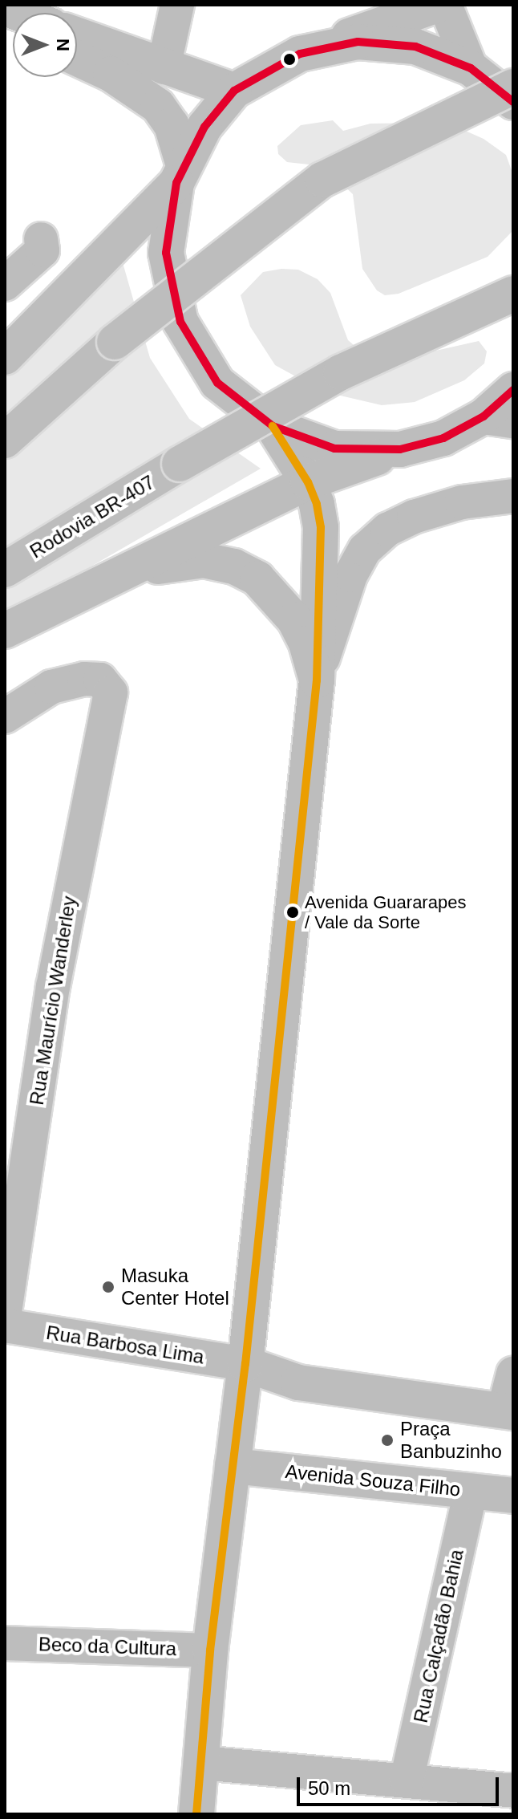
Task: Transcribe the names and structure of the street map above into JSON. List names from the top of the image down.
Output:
{
  "streets": {
    "main road": ["Rodovia BR-407", "Avenida Souza Filho"],
    "street": [
      "Rua Maurício Wanderley",
      "Rua Barbosa Lima",
      "Rua Calçadão Bahia",
      "Beco da Cultura"
    ]
  },
  "crossings": [
    ["Avenida Souza Filho", "Rua Calçadão Bahia"]
  ],
  "places": ["Avenida Guararapes / Vale da Sorte", "Masuka Center Hotel", "Praça Banbuzinho"],
  "scale_bar": "50 m",
  "north": "right"
}
